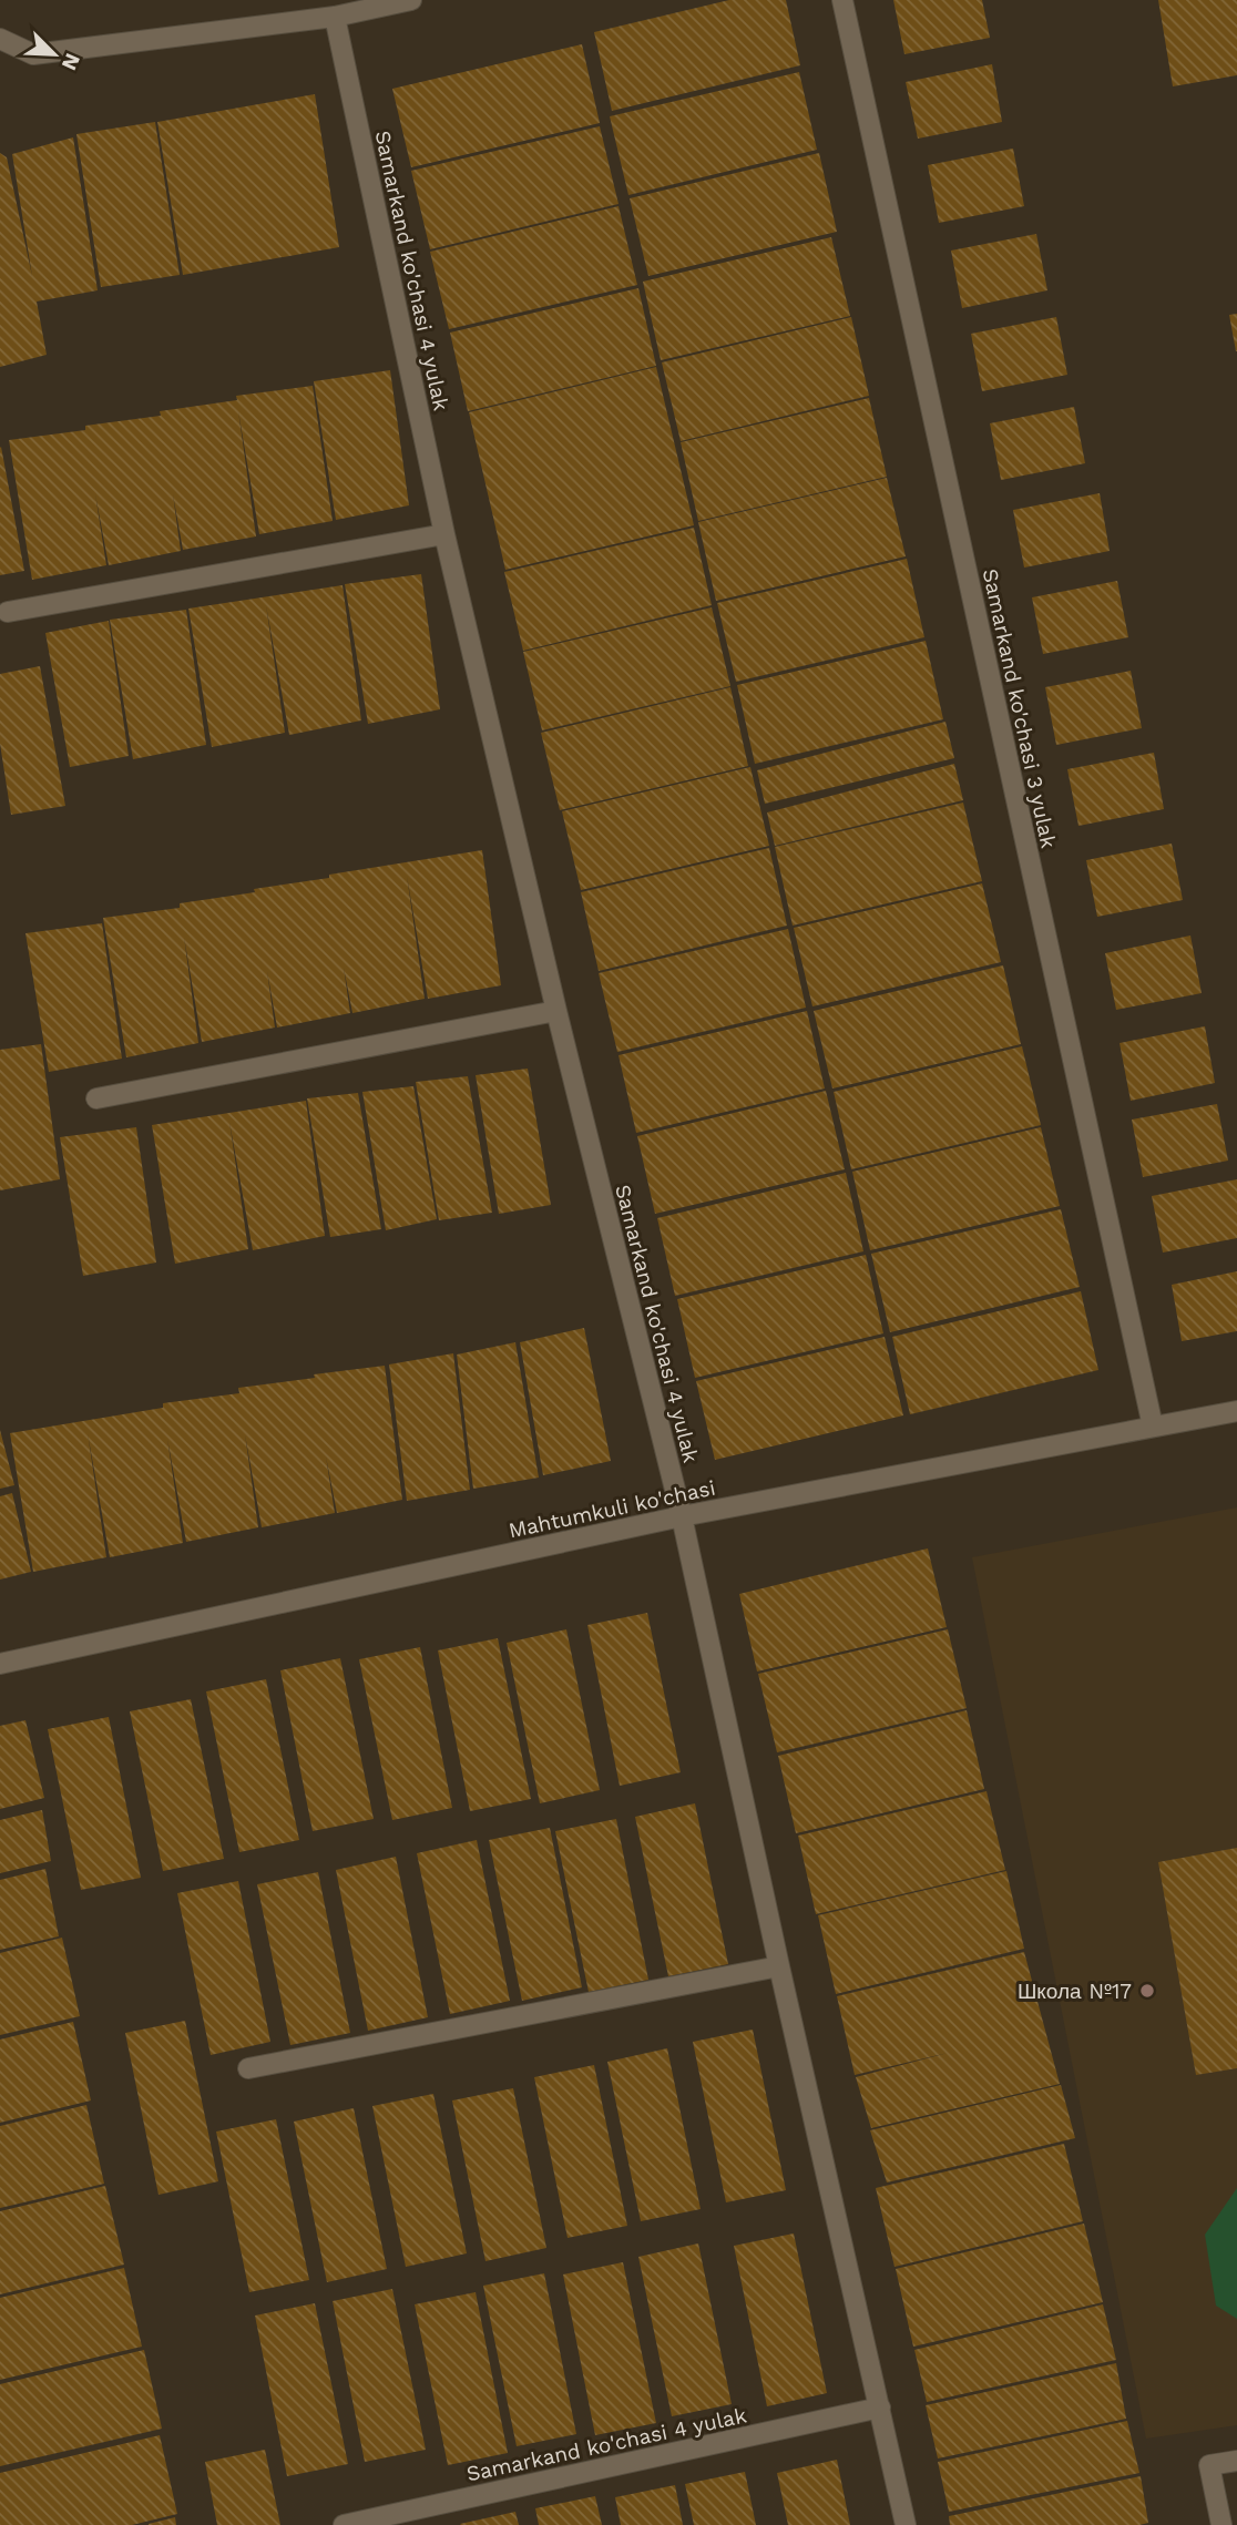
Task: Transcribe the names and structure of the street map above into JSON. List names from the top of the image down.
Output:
{
  "streets": {
    "street": ["Samarkand ko'chasi 4 yulak", "Samarkand ko'chasi 3 yulak", "Mahtumkuli ko'chasi"]
  },
  "crossings": [
    ["Samarkand ko'chasi 4 yulak", "Mahtumkuli ko'chasi"],
    ["Samarkand ko'chasi 3 yulak", "Mahtumkuli ko'chasi"]
  ],
  "places": ["Школа №17"],
  "north": "bottom right"
}
